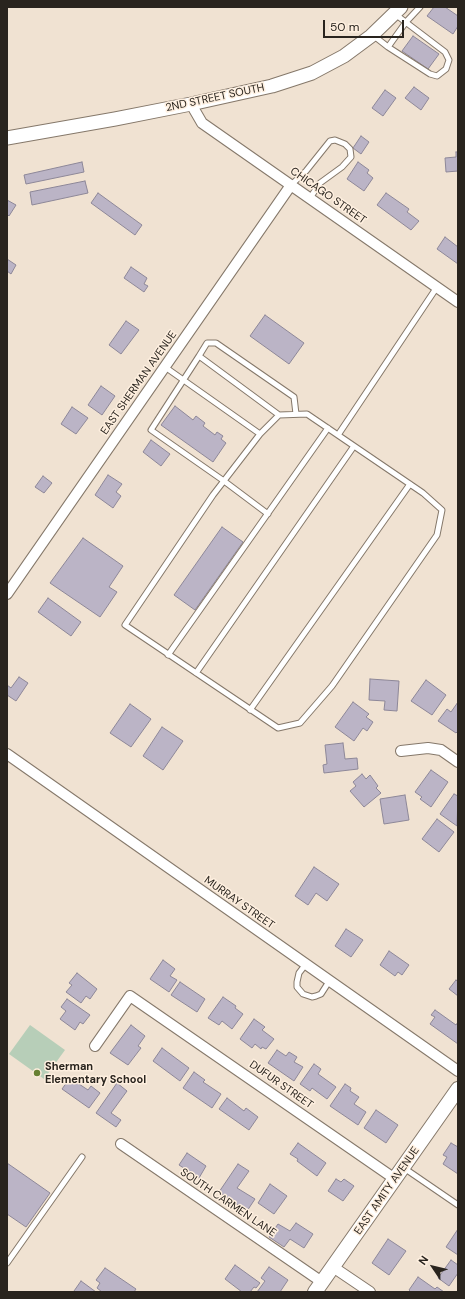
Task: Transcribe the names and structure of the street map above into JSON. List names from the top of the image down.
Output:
{
  "streets": {
    "main road": ["EAST AMITY AVENUE"],
    "street": [
      "2ND STREET SOUTH",
      "CHICAGO STREET",
      "EAST SHERMAN AVENUE",
      "MURRAY STREET",
      "DUFUR STREET",
      "SOUTH CARMEN LANE"
    ]
  },
  "crossings": [
    ["2ND STREET SOUTH", "CHICAGO STREET"],
    ["CHICAGO STREET", "EAST SHERMAN AVENUE"],
    ["DUFUR STREET", "EAST AMITY AVENUE"],
    ["EAST AMITY AVENUE", "SOUTH CARMEN LANE"]
  ],
  "places": ["Sherman Elementary School"],
  "scale_bar": "50 m",
  "north": "top left"
}
